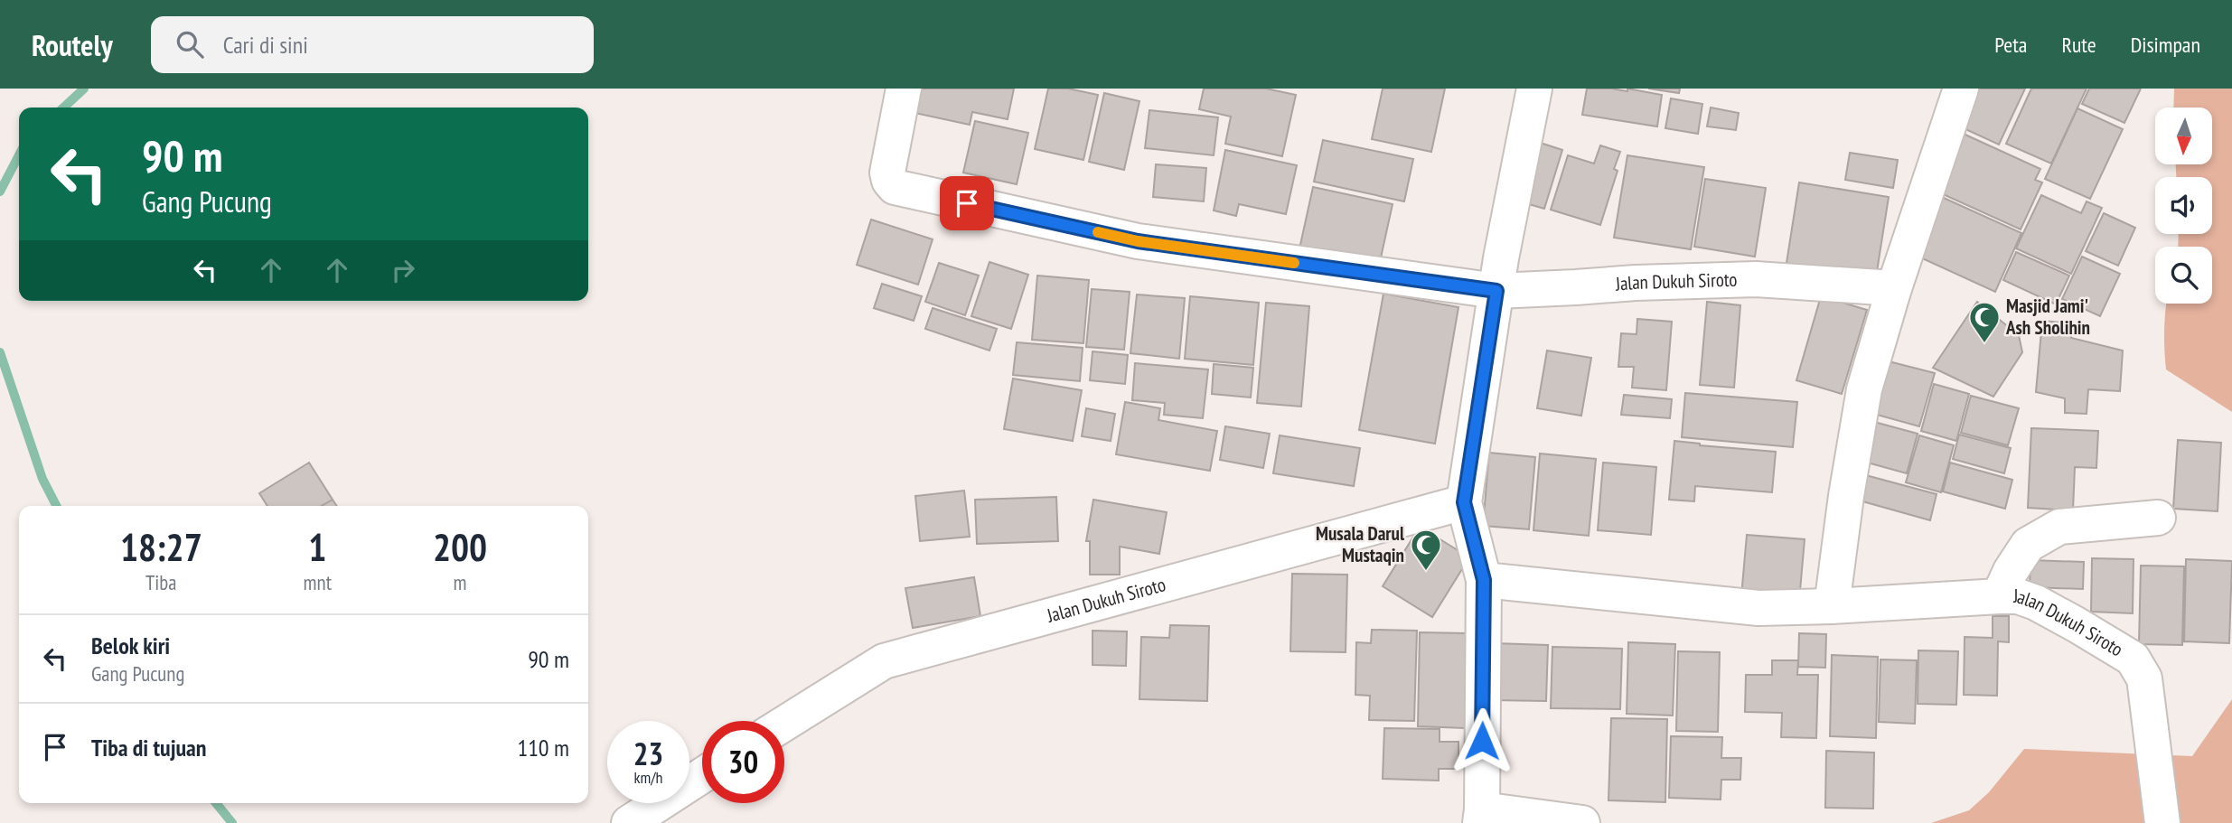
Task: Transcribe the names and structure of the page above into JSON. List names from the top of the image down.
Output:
{
  "streets": {
    "street": ["Jalan Dukuh Siroto"]
  },
  "places": {
    "mosque": ["Masjid Jami' Ash Sholihin", "Musala Darul Mustaqin"]
  },
  "north": "bottom",
  "page": {
    "header": "Routely",
    "search": "Cari di sini",
    "nav": ["Peta", "Rute", "Disimpan"],
    "turn": ["90 m", "Gang Pucung"],
    "eta": [
      "18:27",
      "Tiba",
      "1",
      "mnt",
      "200",
      "m"
    ],
    "list": [
      {
        "name": "Belok kiri",
        "note": "Gang Pucung",
        "value": "90 m"
      },
      {
        "name": "Tiba di tujuan",
        "value": "110 m"
      }
    ],
    "speed": "23 km/h",
    "limit": "30"
  }
}
